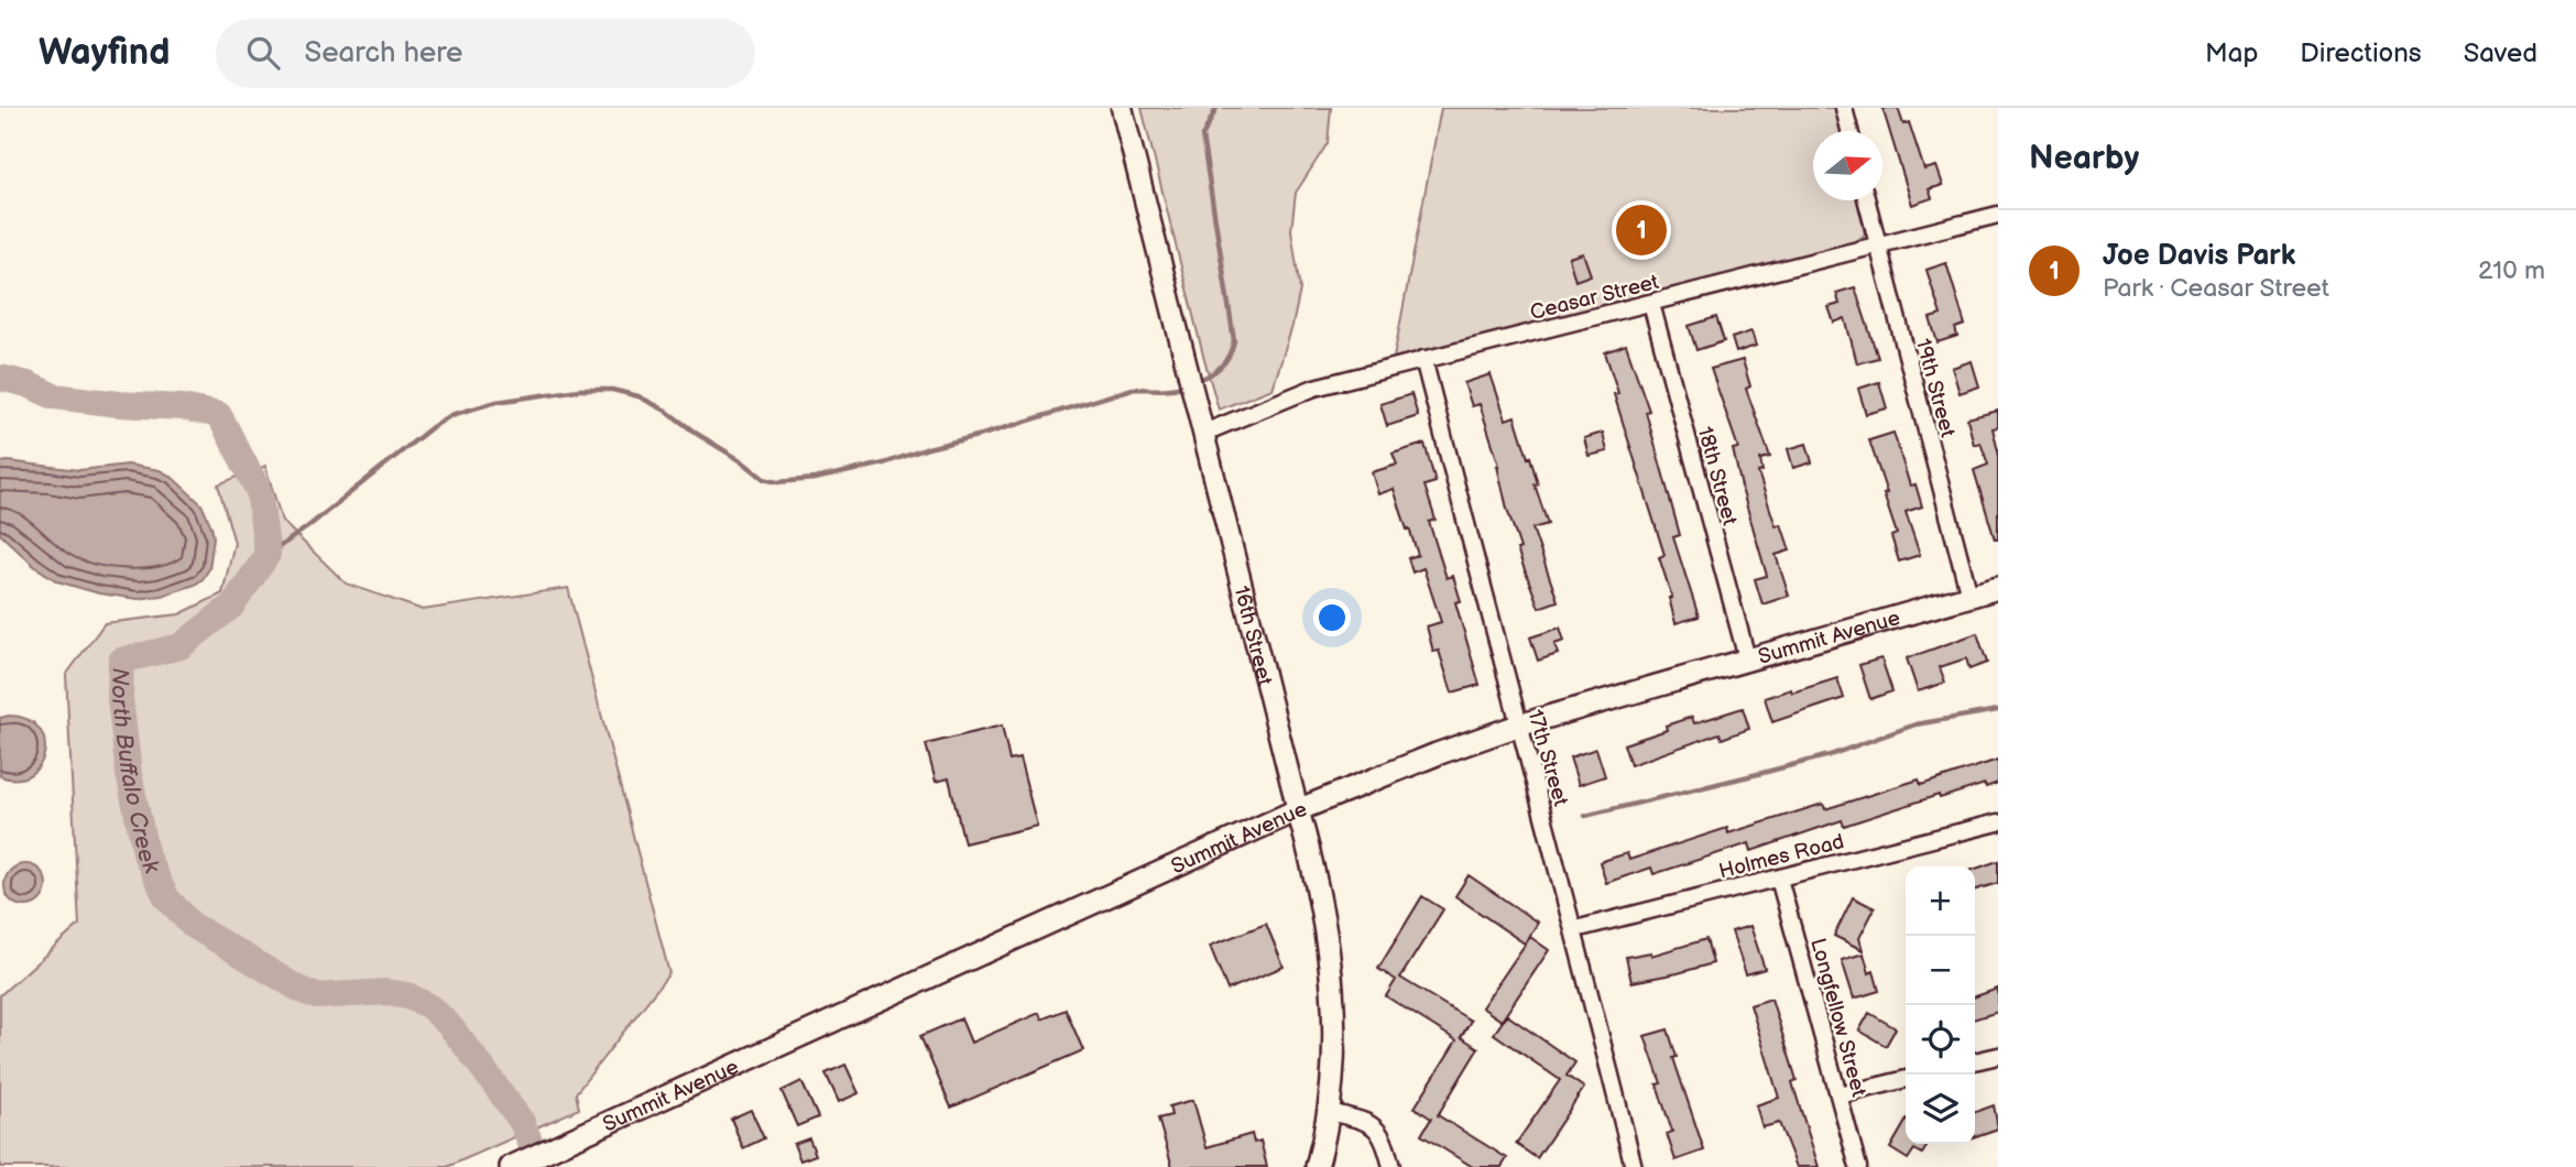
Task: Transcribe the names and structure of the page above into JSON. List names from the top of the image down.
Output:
{
  "streets": {
    "main road": ["16th Street", "Summit Avenue"],
    "street": [
      "Ceasar Street",
      "19th Street",
      "18th Street",
      "17th Street",
      "Holmes Road",
      "Longfellow Street"
    ]
  },
  "crossings": [
    ["Ceasar Street", "19th Street"],
    ["Ceasar Street", "18th Street"],
    ["Ceasar Street", "16th Street"],
    ["Ceasar Street", "17th Street"],
    ["19th Street", "Summit Avenue"],
    ["18th Street", "Summit Avenue"],
    ["16th Street", "Summit Avenue"],
    ["Summit Avenue", "17th Street"],
    ["17th Street", "Holmes Road"],
    ["Holmes Road", "Longfellow Street"]
  ],
  "water": ["North Buffalo Creek"],
  "north": "right",
  "page": {
    "header": "Wayfind",
    "search": "Search here",
    "nav": ["Map", "Directions", "Saved"],
    "heading": "Nearby",
    "pins": "1",
    "list": [
      {
        "mark": "1",
        "name": "Joe Davis Park",
        "note": "Park · Ceasar Street",
        "value": "210 m"
      }
    ],
    "map_buttons": ["+", "−"]
  }
}
